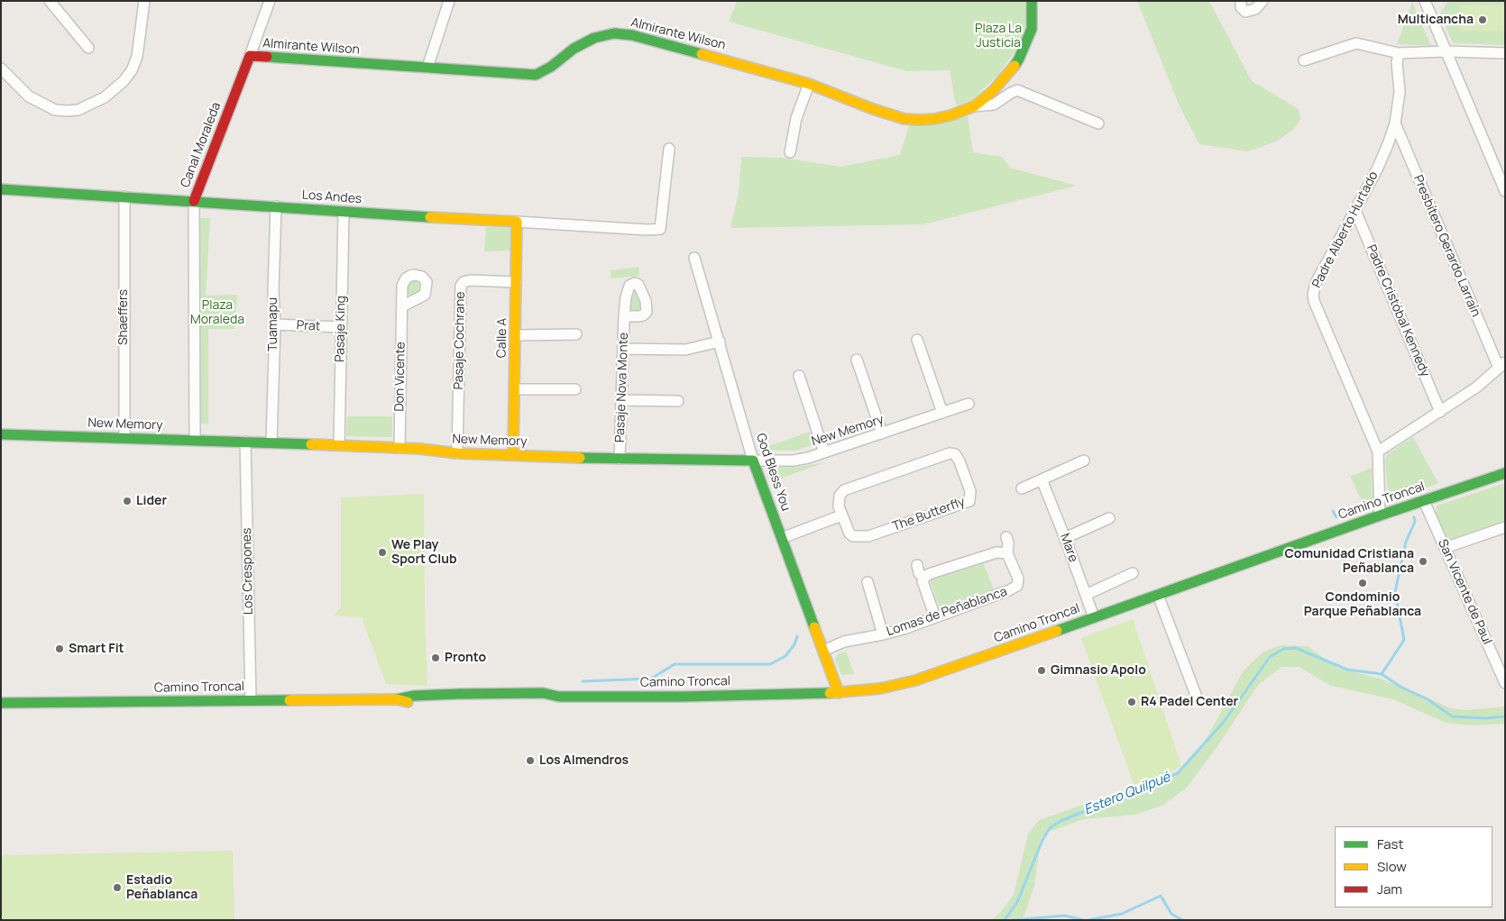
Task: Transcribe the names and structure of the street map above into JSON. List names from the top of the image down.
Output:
{
  "streets": {
    "street": [
      "Almirante Wilson",
      "Canal Moraleda",
      "Los Andes",
      "Padre Alberto Hurtado",
      "Presbítero Gerardo Larraín",
      "Padre Cristóbal Kennedy",
      "Shaeffers",
      "Tuamapu",
      "Prat",
      "Pasaje King",
      "Calle A",
      "Pasaje Cochrane",
      "Don Vicente",
      "Pasaje Nova Monte",
      "New Memory",
      "God Bless You",
      "Camino Troncal",
      "The Butterfly",
      "Mare",
      "Los Crespones",
      "San Vicente de Paul",
      "Lomas de Peñablanca"
    ]
  },
  "crossings": [
    ["Almirante Wilson", "Canal Moraleda"],
    ["Canal Moraleda", "Los Andes"],
    ["Canal Moraleda", "New Memory"],
    ["Los Andes", "Shaeffers"],
    ["Los Andes", "Tuamapu"],
    ["Los Andes", "Pasaje King"],
    ["Los Andes", "Calle A"],
    ["Padre Alberto Hurtado", "Presbítero Gerardo Larraín"],
    ["Padre Alberto Hurtado", "Padre Cristóbal Kennedy"],
    ["Shaeffers", "New Memory"],
    ["Tuamapu", "Prat"],
    ["Tuamapu", "New Memory"],
    ["Prat", "Pasaje King"],
    ["Pasaje King", "New Memory"],
    ["Calle A", "Pasaje Cochrane"],
    ["Calle A", "New Memory"],
    ["Pasaje Cochrane", "New Memory"],
    ["Don Vicente", "New Memory"],
    ["Pasaje Nova Monte", "New Memory"],
    ["New Memory", "God Bless You"],
    ["New Memory", "Los Crespones"],
    ["God Bless You", "Camino Troncal"],
    ["God Bless You", "Lomas de Peñablanca"],
    ["Camino Troncal", "Mare"],
    ["Camino Troncal", "Los Crespones"],
    ["Camino Troncal", "San Vicente de Paul"]
  ],
  "water": ["Estero Quilpué"],
  "parks": ["Plaza La Justicia", "Plaza Moraleda"],
  "places": [
    "Multicancha",
    "Lider",
    "We Play Sport Club",
    "Comunidad Cristiana Peñablanca",
    "Condominio Parque Peñablanca",
    "Smart Fit",
    "Pronto",
    "Gimnasio Apolo",
    "R4 Padel Center",
    "Los Almendros",
    "Estadio Peñablanca"
  ],
  "legend": ["Fast", "Slow", "Jam"]
}
